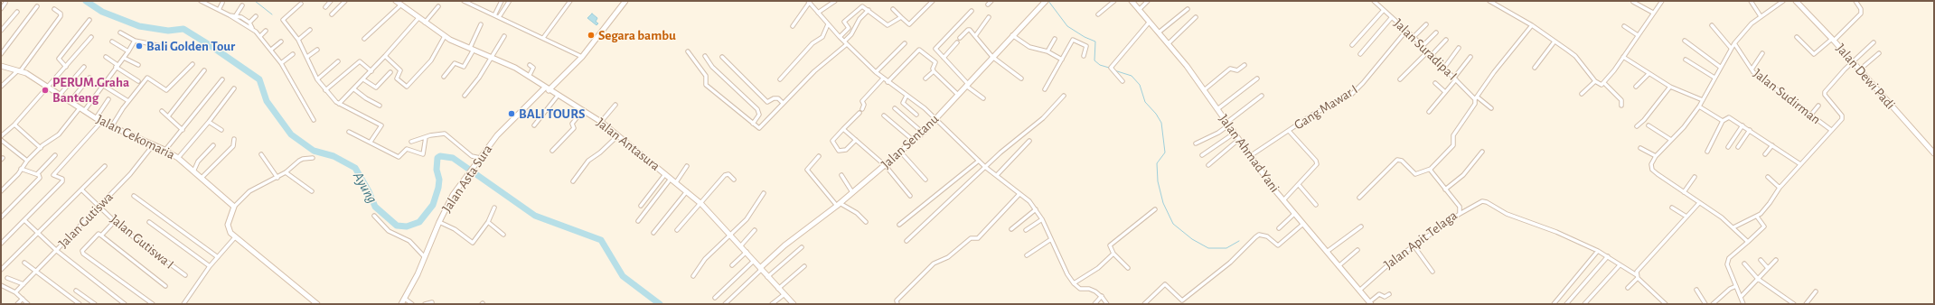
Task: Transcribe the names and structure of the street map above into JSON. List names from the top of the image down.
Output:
{
  "streets": {
    "street": [
      "Jalan Suradipa I",
      "Jalan Dewi Padi",
      "Jalan Sudirman",
      "Gang Mawar I",
      "Jalan Cekomaria",
      "Jalan Sentanu",
      "Jalan Antasura",
      "Jalan Ahmad Yani",
      "Jalan Asta Sura",
      "Jalan Gutiswa",
      "Jalan Apit Telaga",
      "Jalan Gutiswa I"
    ]
  },
  "crossings": [
    ["Jalan Suradipa I", "Gang Mawar I"],
    ["Gang Mawar I", "Jalan Ahmad Yani"],
    ["Jalan Cekomaria", "Jalan Gutiswa"],
    ["Jalan Sentanu", "Jalan Antasura"],
    ["Jalan Antasura", "Jalan Asta Sura"],
    ["Jalan Ahmad Yani", "Jalan Apit Telaga"],
    ["Jalan Gutiswa", "Jalan Gutiswa I"]
  ],
  "water": ["Ayung"],
  "places": [
    "Segara bambu",
    "Bali Golden Tour",
    "PERUM.Graha Banteng",
    "BALI TOURS"
  ]
}
